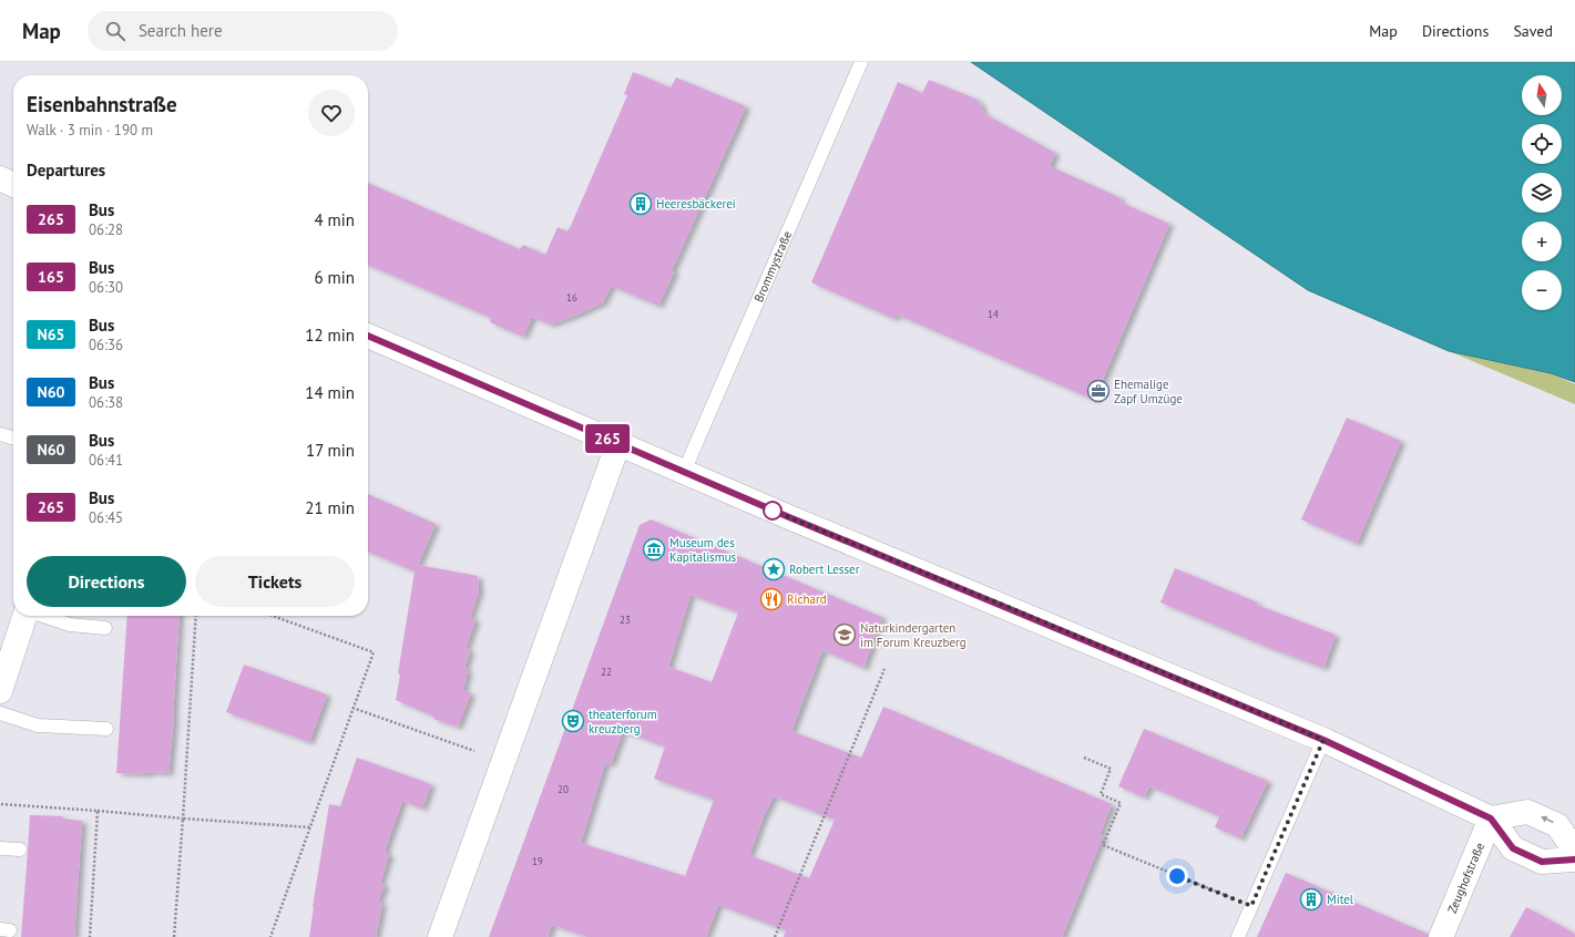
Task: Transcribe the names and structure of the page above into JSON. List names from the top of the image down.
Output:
{
  "streets": {
    "main road": ["Zeughofstraße"],
    "lane": ["Brommystraße"]
  },
  "places": {
    "building": ["Heeresbäckerei", "Mitel"],
    "office": ["Ehemalige Zapf Umzüge"],
    "museum": ["Museum des Kapitalismus"],
    "place": ["Robert Lesser"],
    "restaurant": ["Richard"],
    "school or university": ["Naturkindergarten im Forum Kreuzberg"],
    "theatre": ["theaterforum kreuzberg"]
  },
  "lines": ["bus line 265"],
  "house_numbers": [
    "16",
    "14",
    "23",
    "22",
    "20",
    "19"
  ],
  "north": "top",
  "page": {
    "header": "Map",
    "search": "Search here",
    "nav": ["Map", "Directions", "Saved"],
    "on_map": "265",
    "map_buttons": ["+", "−"],
    "heading": [
      ["Eisenbahnstraße", "Walk · 3 min · 190 m"],
      "Departures"
    ],
    "list": [
      {
        "mark": "265",
        "name": "Bus",
        "note": "06:28",
        "value": "4 min"
      },
      {
        "mark": "165",
        "name": "Bus",
        "note": "06:30",
        "value": "6 min"
      },
      {
        "mark": "N65",
        "name": "Bus",
        "note": "06:36",
        "value": "12 min"
      },
      {
        "mark": "N60",
        "name": "Bus",
        "note": "06:38",
        "value": "14 min"
      },
      {
        "mark": "N60",
        "name": "Bus",
        "note": "06:41",
        "value": "17 min"
      },
      {
        "mark": "265",
        "name": "Bus",
        "note": "06:45",
        "value": "21 min"
      }
    ],
    "buttons": ["Directions", "Tickets"]
  }
}
